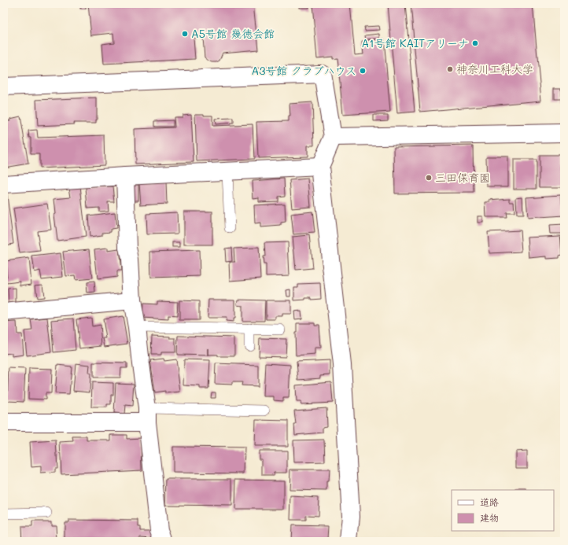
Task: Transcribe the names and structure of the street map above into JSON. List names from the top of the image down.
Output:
{
  "places": [
    "A5号館 幾徳会館",
    "A1号館 KAITアリーナ",
    "神奈川工科大学",
    "A3号館 クラブハウス",
    "三田保育園"
  ],
  "legend": ["道路", "建物"]
}
